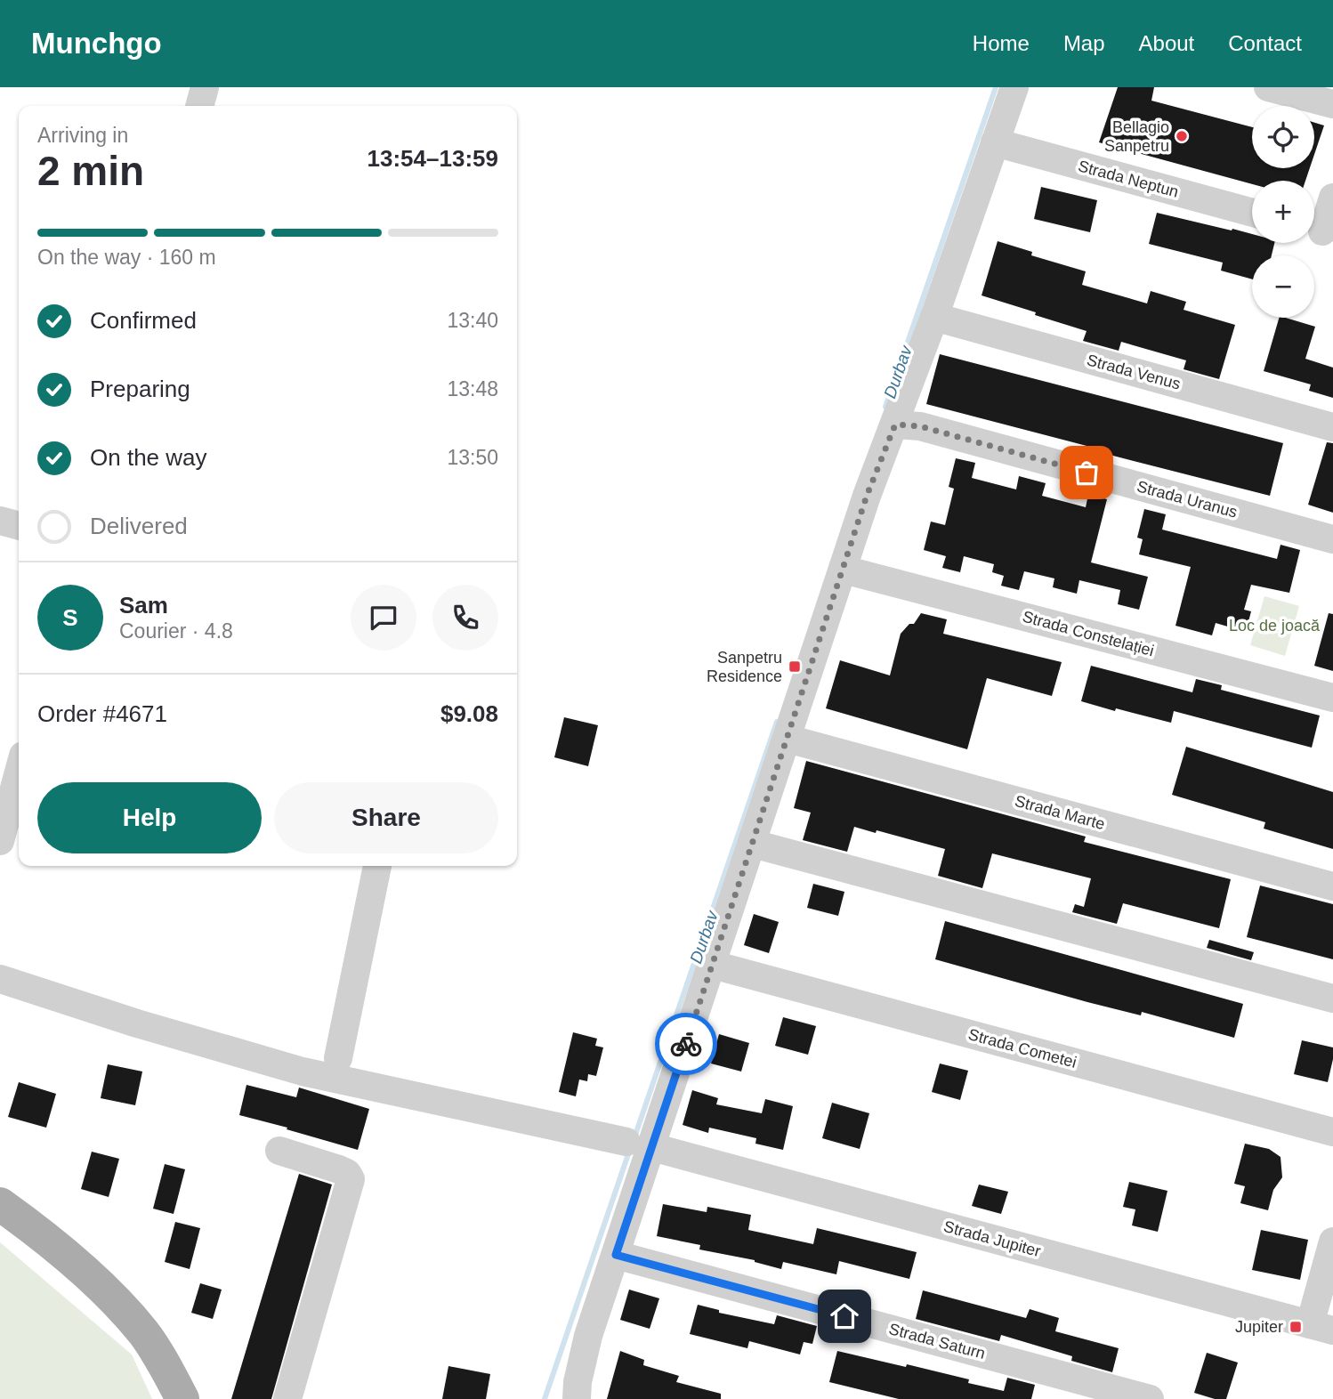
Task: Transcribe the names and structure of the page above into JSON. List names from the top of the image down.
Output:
{
  "streets": {
    "street": [
      "Strada Neptun",
      "Strada Venus",
      "Strada Uranus",
      "Strada Constelației",
      "Strada Marte",
      "Strada Cometei",
      "Strada Jupiter",
      "Strada Saturn"
    ]
  },
  "water": ["Durbav"],
  "parks": ["Loc de joacă"],
  "places": {
    "other": ["Bellagio Sanpetru"],
    "transit": ["Sanpetru Residence", "Jupiter"]
  },
  "page": {
    "header": "Munchgo",
    "nav": [
      "Home",
      "Map",
      "About",
      "Contact"
    ],
    "map_buttons": ["+", "−"],
    "heading": ["2 min", "Arriving in", "13:54–13:59"],
    "panel": [
      "Sam",
      "Courier · 4.8",
      "Order #4671",
      "$9.08"
    ],
    "bar": "On the way · 160 m",
    "list": [
      ["Confirmed", "13:40"],
      ["Preparing", "13:48"],
      ["On the way", "13:50"],
      "Delivered"
    ],
    "round": "S",
    "buttons": ["Help", "Share"]
  }
}
